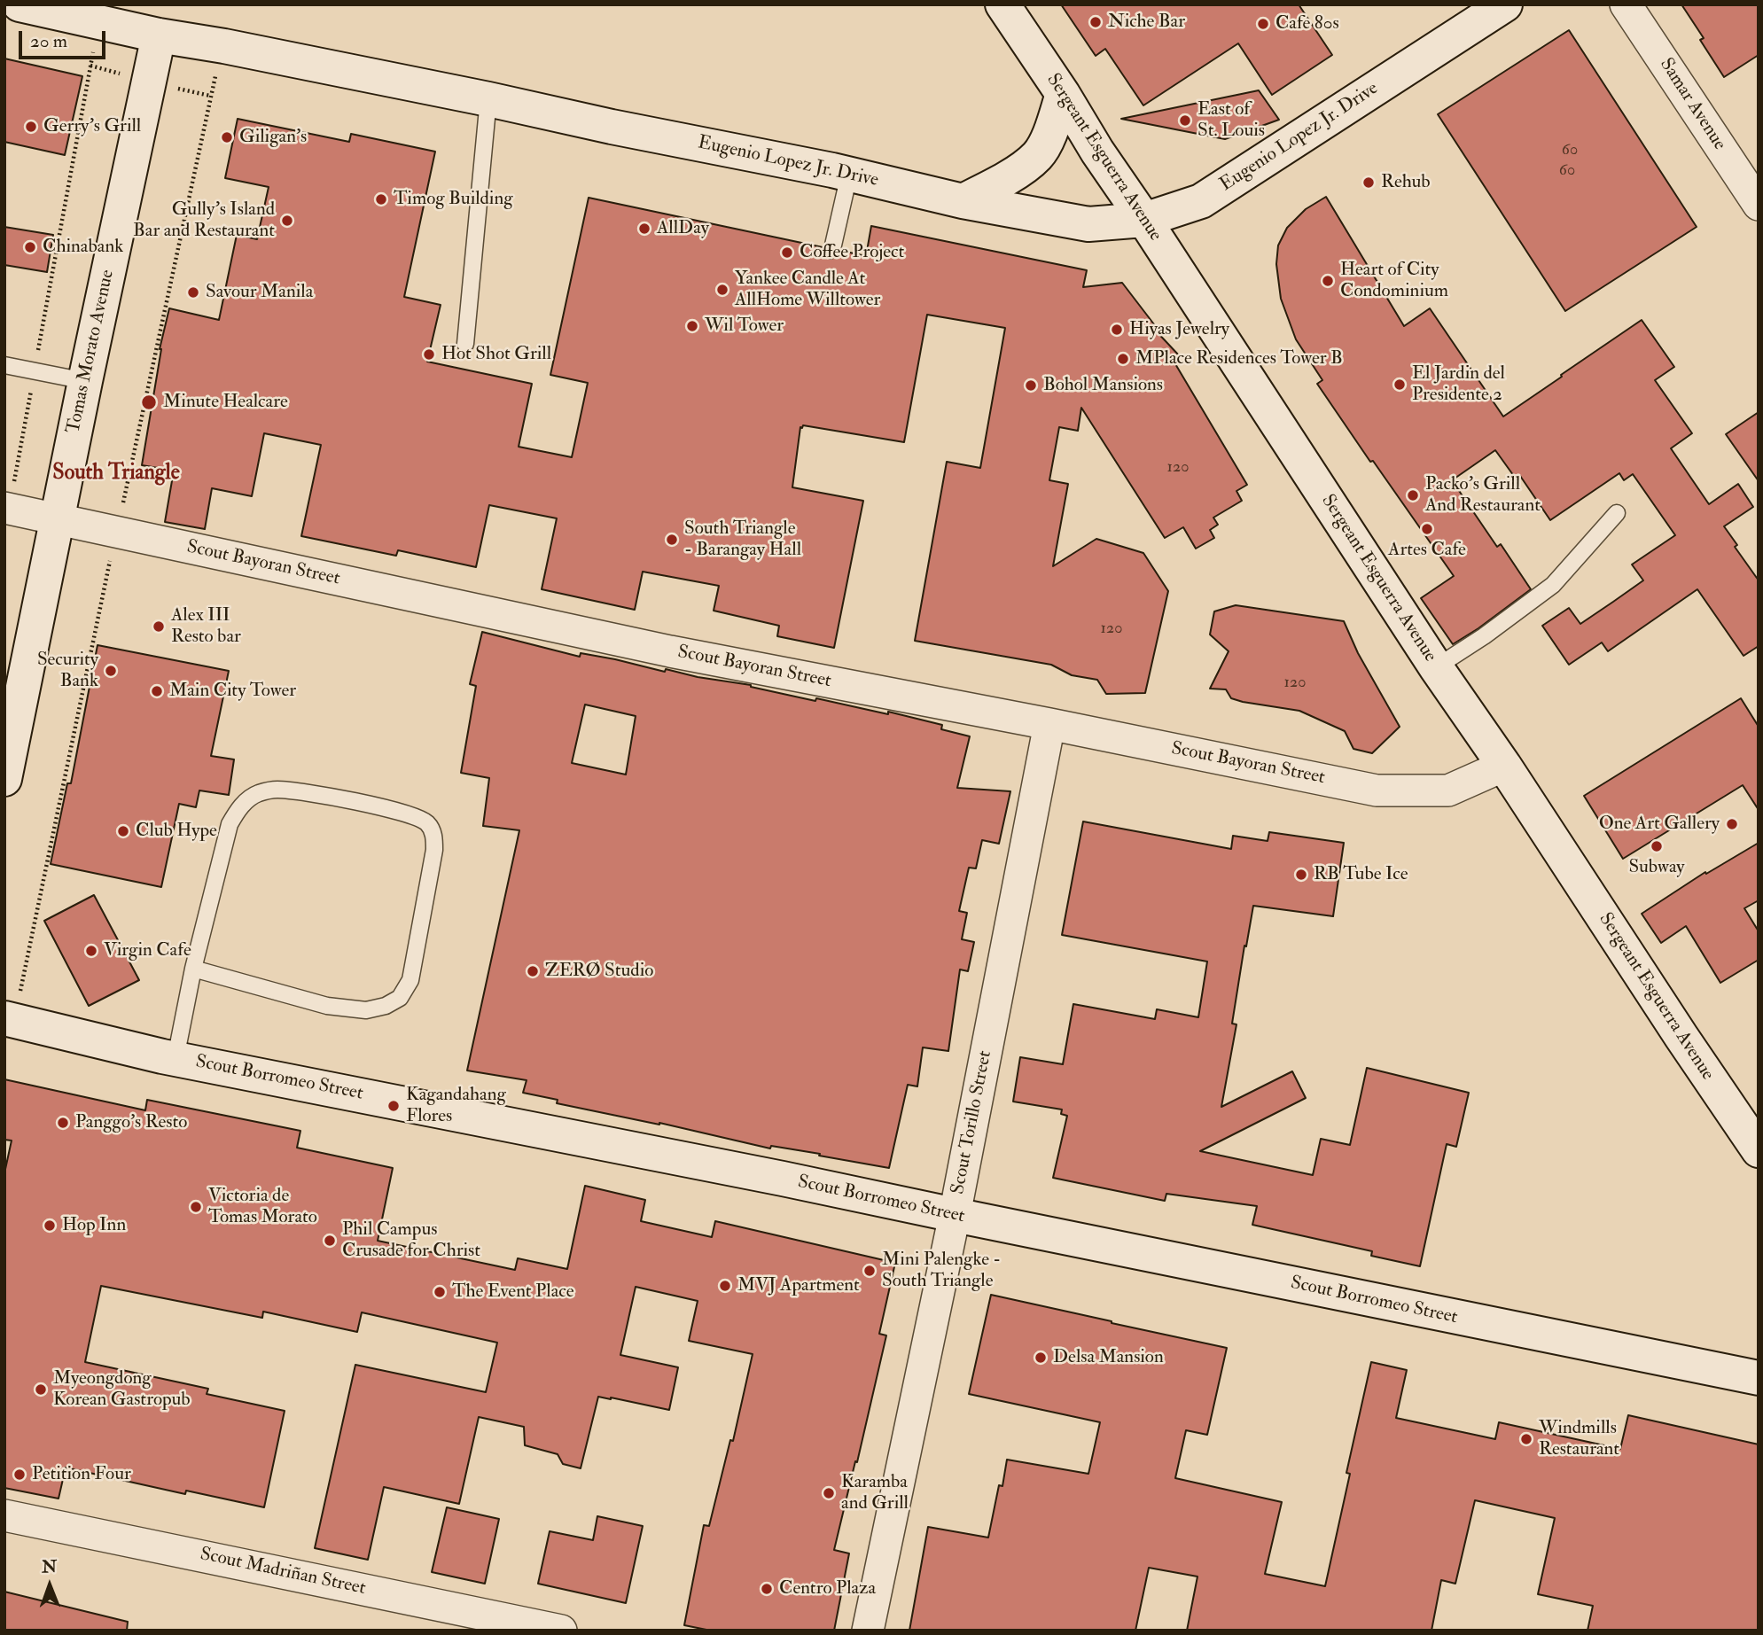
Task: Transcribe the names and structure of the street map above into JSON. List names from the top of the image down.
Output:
{
  "streets": {
    "street": [
      "Samar Avenue",
      "Eugenio Lopez Jr. Drive",
      "Sergeant Esguerra Avenue",
      "Tomas Morato Avenue",
      "Scout Bayoran Street",
      "Scout Borromeo Street",
      "Scout Torillo Street",
      "Scout Madriñan Street"
    ]
  },
  "crossings": [
    ["Eugenio Lopez Jr. Drive", "Sergeant Esguerra Avenue"],
    ["Eugenio Lopez Jr. Drive", "Tomas Morato Avenue"],
    ["Sergeant Esguerra Avenue", "Scout Bayoran Street"],
    ["Tomas Morato Avenue", "Scout Bayoran Street"],
    ["Scout Bayoran Street", "Scout Torillo Street"],
    ["Scout Borromeo Street", "Scout Torillo Street"]
  ],
  "districts": ["South Triangle"],
  "places": [
    "Niche Bar",
    "Cafe 80s",
    "East of St. Louis",
    "Gerry's Grill",
    "Giligan's",
    "Rehub",
    "Timog Building",
    "Gully's Island Bar and Restaurant",
    "AllDay",
    "Chinabank",
    "Coffee Project",
    "Heart of City Condominium",
    "Yankee Candle At AllHome Willtower",
    "Savour Manila",
    "Wil Tower",
    "Hiyas Jewelry",
    "Hot Shot Grill",
    "MPlace Residences Tower B",
    "El Jardin del Presidente 2",
    "Bohol Mansions",
    "Minute Healcare",
    "Packo's Grill And Restaurant",
    "Artes Cafe",
    "South Triangle - Barangay Hall",
    "Alex III Resto bar",
    "Security Bank",
    "Main City Tower",
    "One Art Gallery",
    "Club Hype",
    "Subway",
    "RB Tube Ice",
    "Virgin Cafe",
    "ZERØ Studio",
    "Kagandahang Flores",
    "Panggo's Resto",
    "Victoria de Tomas Morato",
    "Hop Inn",
    "Phil Campus Crusade for Christ",
    "Mini Palengke - South Triangle",
    "MVJ Apartment",
    "The Event Place",
    "Delsa Mansion",
    "Myeongdong Korean Gastropub",
    "Windmills Restaurant",
    "Petition Four",
    "Karamba and Grill",
    "Centro Plaza"
  ],
  "house_numbers": [
    "60",
    "60",
    "120",
    "120",
    "120"
  ],
  "scale_bar": "20 m",
  "north": "top"
}
